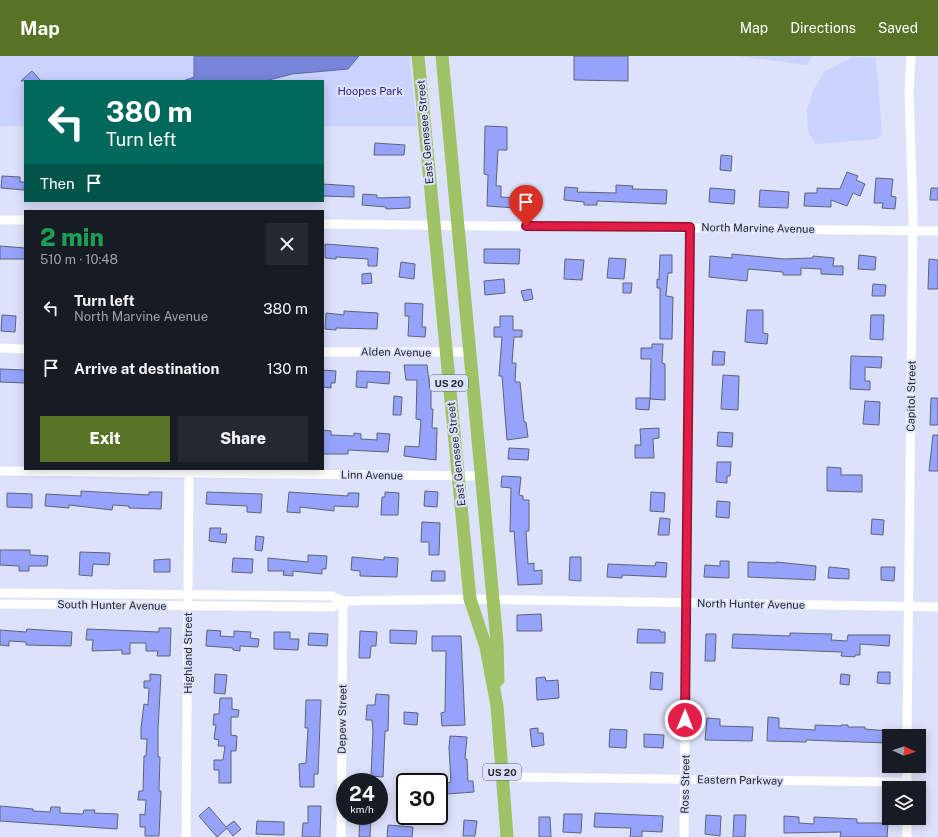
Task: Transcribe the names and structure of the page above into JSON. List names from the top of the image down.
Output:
{
  "streets": {
    "highway": ["East Genesee Street", "US 20"],
    "street": [
      "North Marvine Avenue",
      "Alden Avenue",
      "Capitol Street",
      "Linn Avenue",
      "North Hunter Avenue",
      "South Hunter Avenue",
      "Highland Street",
      "Depew Street",
      "Eastern Parkway",
      "Ross Street"
    ]
  },
  "crossings": [
    ["East Genesee Street", "North Marvine Avenue"],
    ["East Genesee Street", "Alden Avenue"],
    ["East Genesee Street", "Linn Avenue"],
    ["East Genesee Street", "North Hunter Avenue"],
    ["East Genesee Street", "South Hunter Avenue"],
    ["East Genesee Street", "Eastern Parkway"],
    ["North Marvine Avenue", "Capitol Street"],
    ["North Marvine Avenue", "Ross Street"],
    ["Capitol Street", "North Hunter Avenue"],
    ["Linn Avenue", "Highland Street"],
    ["North Hunter Avenue", "South Hunter Avenue"],
    ["North Hunter Avenue", "Ross Street"],
    ["South Hunter Avenue", "Highland Street"],
    ["South Hunter Avenue", "Depew Street"],
    ["Eastern Parkway", "Ross Street"]
  ],
  "parks": ["Hoopes Park"],
  "north": "right",
  "page": {
    "header": "Map",
    "nav": ["Map", "Directions", "Saved"],
    "turn": ["380 m", "Turn left"],
    "then": "Then",
    "heading": ["2 min", "510 m · 10:48"],
    "list": [
      {
        "name": "Turn left",
        "note": "North Marvine Avenue",
        "value": "380 m"
      },
      {
        "name": "Arrive at destination",
        "value": "130 m"
      }
    ],
    "buttons": ["Exit", "Share"],
    "speed": "24 km/h",
    "limit": "30"
  }
}
